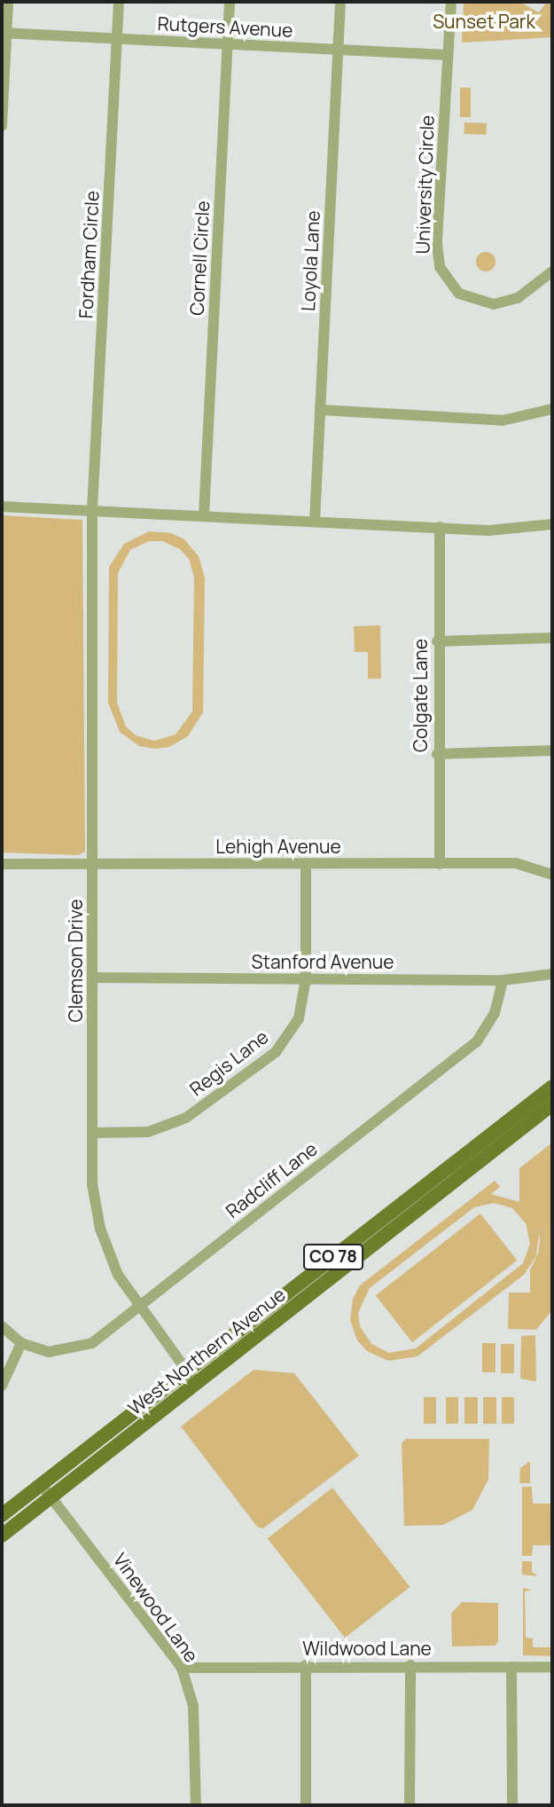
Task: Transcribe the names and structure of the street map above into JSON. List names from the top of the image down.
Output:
{
  "streets": {
    "main road": ["CO 78", "West Northern Avenue"],
    "street": [
      "Rutgers Avenue",
      "University Circle",
      "Fordham Circle",
      "Cornell Circle",
      "Loyola Lane",
      "Colgate Lane",
      "Lehigh Avenue",
      "Clemson Drive",
      "Stanford Avenue",
      "Regis Lane",
      "Radcliff Lane",
      "Vinewood Lane",
      "Wildwood Lane"
    ]
  },
  "crossings": [
    ["Rutgers Avenue", "University Circle"],
    ["Rutgers Avenue", "Fordham Circle"],
    ["Rutgers Avenue", "Cornell Circle"],
    ["Rutgers Avenue", "Loyola Lane"],
    ["Fordham Circle", "Clemson Drive"],
    ["Colgate Lane", "Lehigh Avenue"],
    ["Lehigh Avenue", "Clemson Drive"],
    ["Lehigh Avenue", "Regis Lane"],
    ["Clemson Drive", "Stanford Avenue"],
    ["Clemson Drive", "Regis Lane"],
    ["Clemson Drive", "Radcliff Lane"],
    ["Clemson Drive", "West Northern Avenue"],
    ["Stanford Avenue", "Regis Lane"],
    ["Stanford Avenue", "Radcliff Lane"],
    ["West Northern Avenue", "Vinewood Lane"],
    ["Vinewood Lane", "Wildwood Lane"]
  ],
  "parks": ["Sunset Park"]
}
